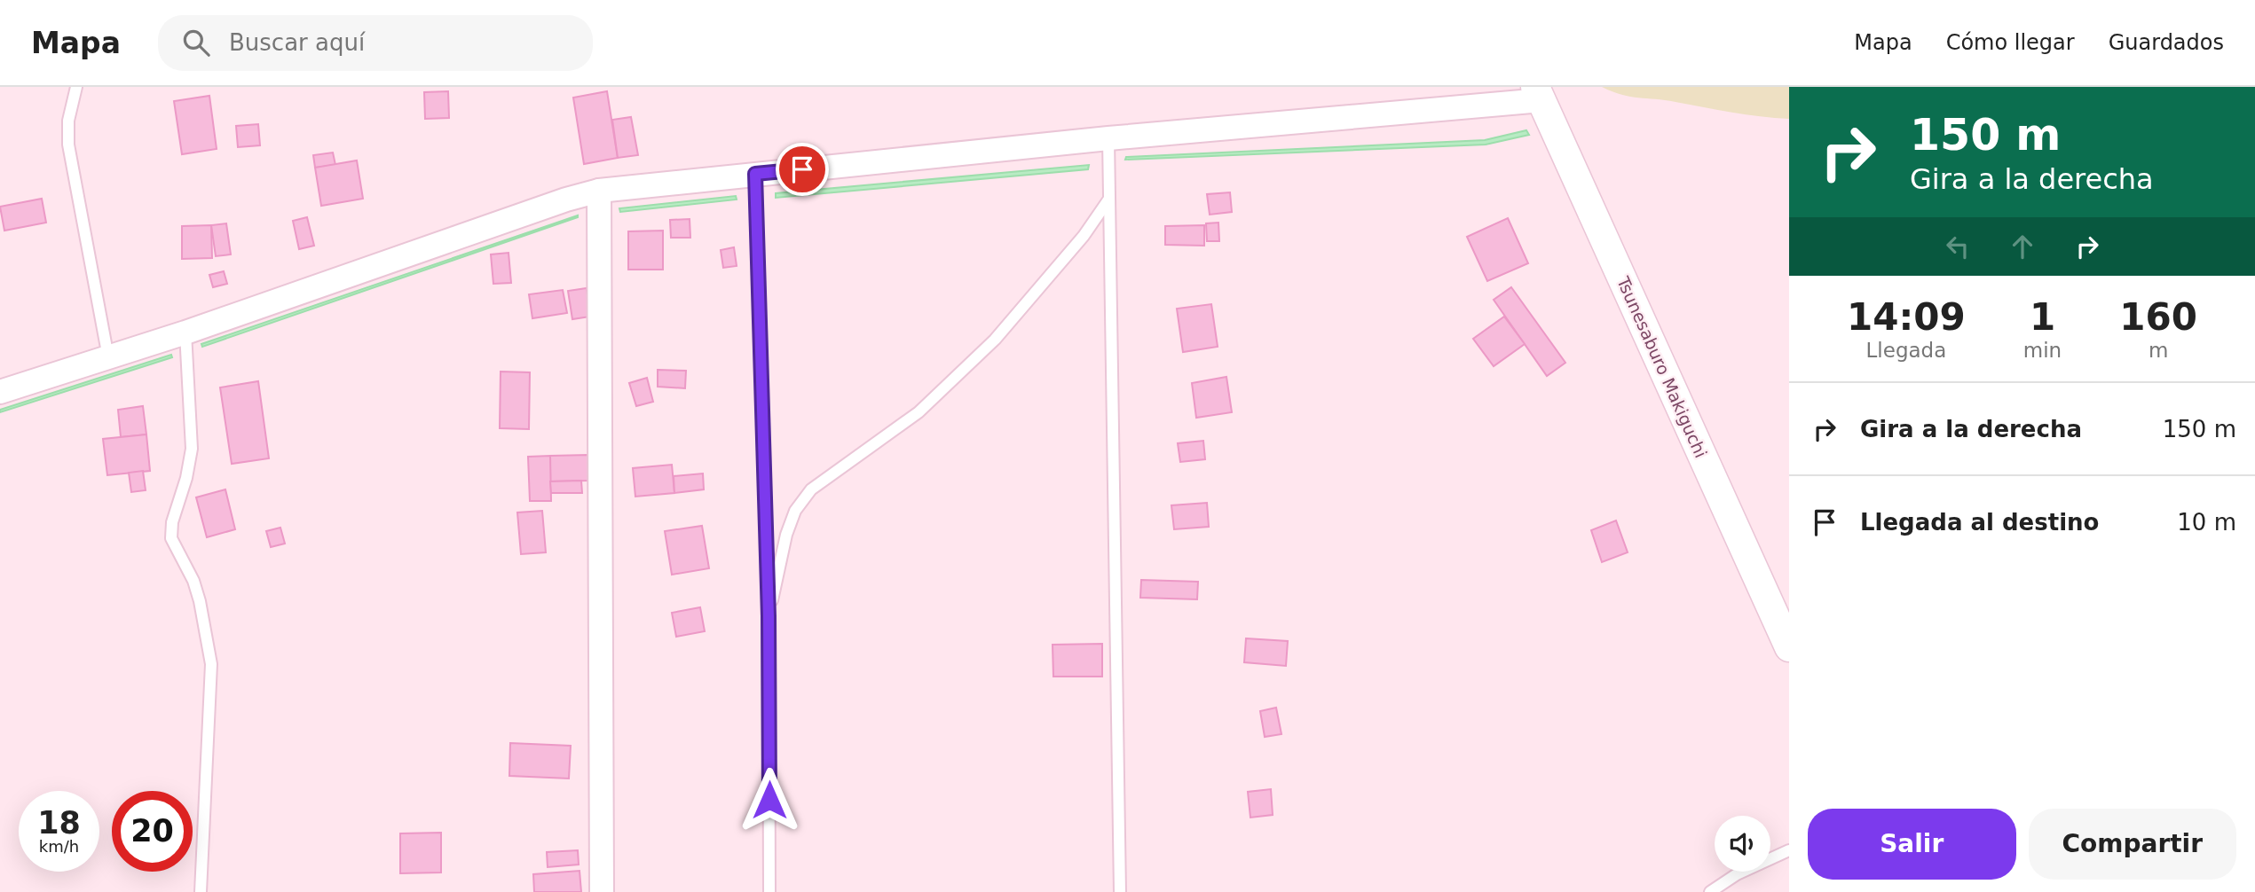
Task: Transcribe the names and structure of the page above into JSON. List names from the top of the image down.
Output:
{
  "streets": {
    "street": ["Tsunesaburo Makiguchi"]
  },
  "page": {
    "header": "Mapa",
    "search": "Buscar aquí",
    "nav": ["Mapa", "Cómo llegar", "Guardados"],
    "turn": ["150 m", "Gira a la derecha"],
    "eta": [
      "14:09",
      "Llegada",
      "1",
      "min",
      "160",
      "m"
    ],
    "list": [
      {
        "name": "Gira a la derecha",
        "value": "150 m"
      },
      {
        "name": "Llegada al destino",
        "value": "10 m"
      }
    ],
    "speed": "18 km/h",
    "limit": "20",
    "buttons": ["Salir", "Compartir"]
  }
}
